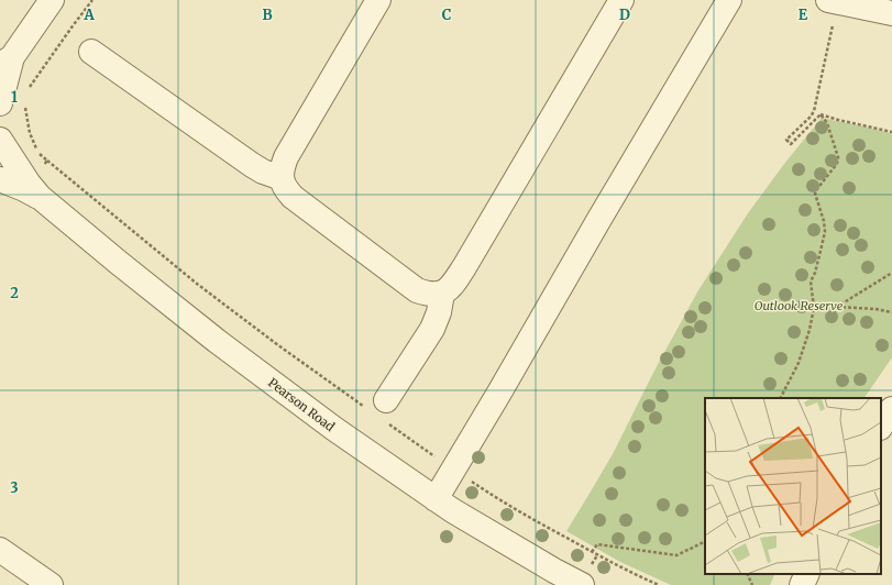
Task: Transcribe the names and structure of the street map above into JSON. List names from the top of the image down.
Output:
{
  "streets": {
    "street": ["Pearson Road"]
  },
  "parks": ["Outlook Reserve"],
  "grid": {
    "columns": [
      "A",
      "B",
      "C",
      "D",
      "E"
    ],
    "rows": ["1", "2", "3"]
  }
}
